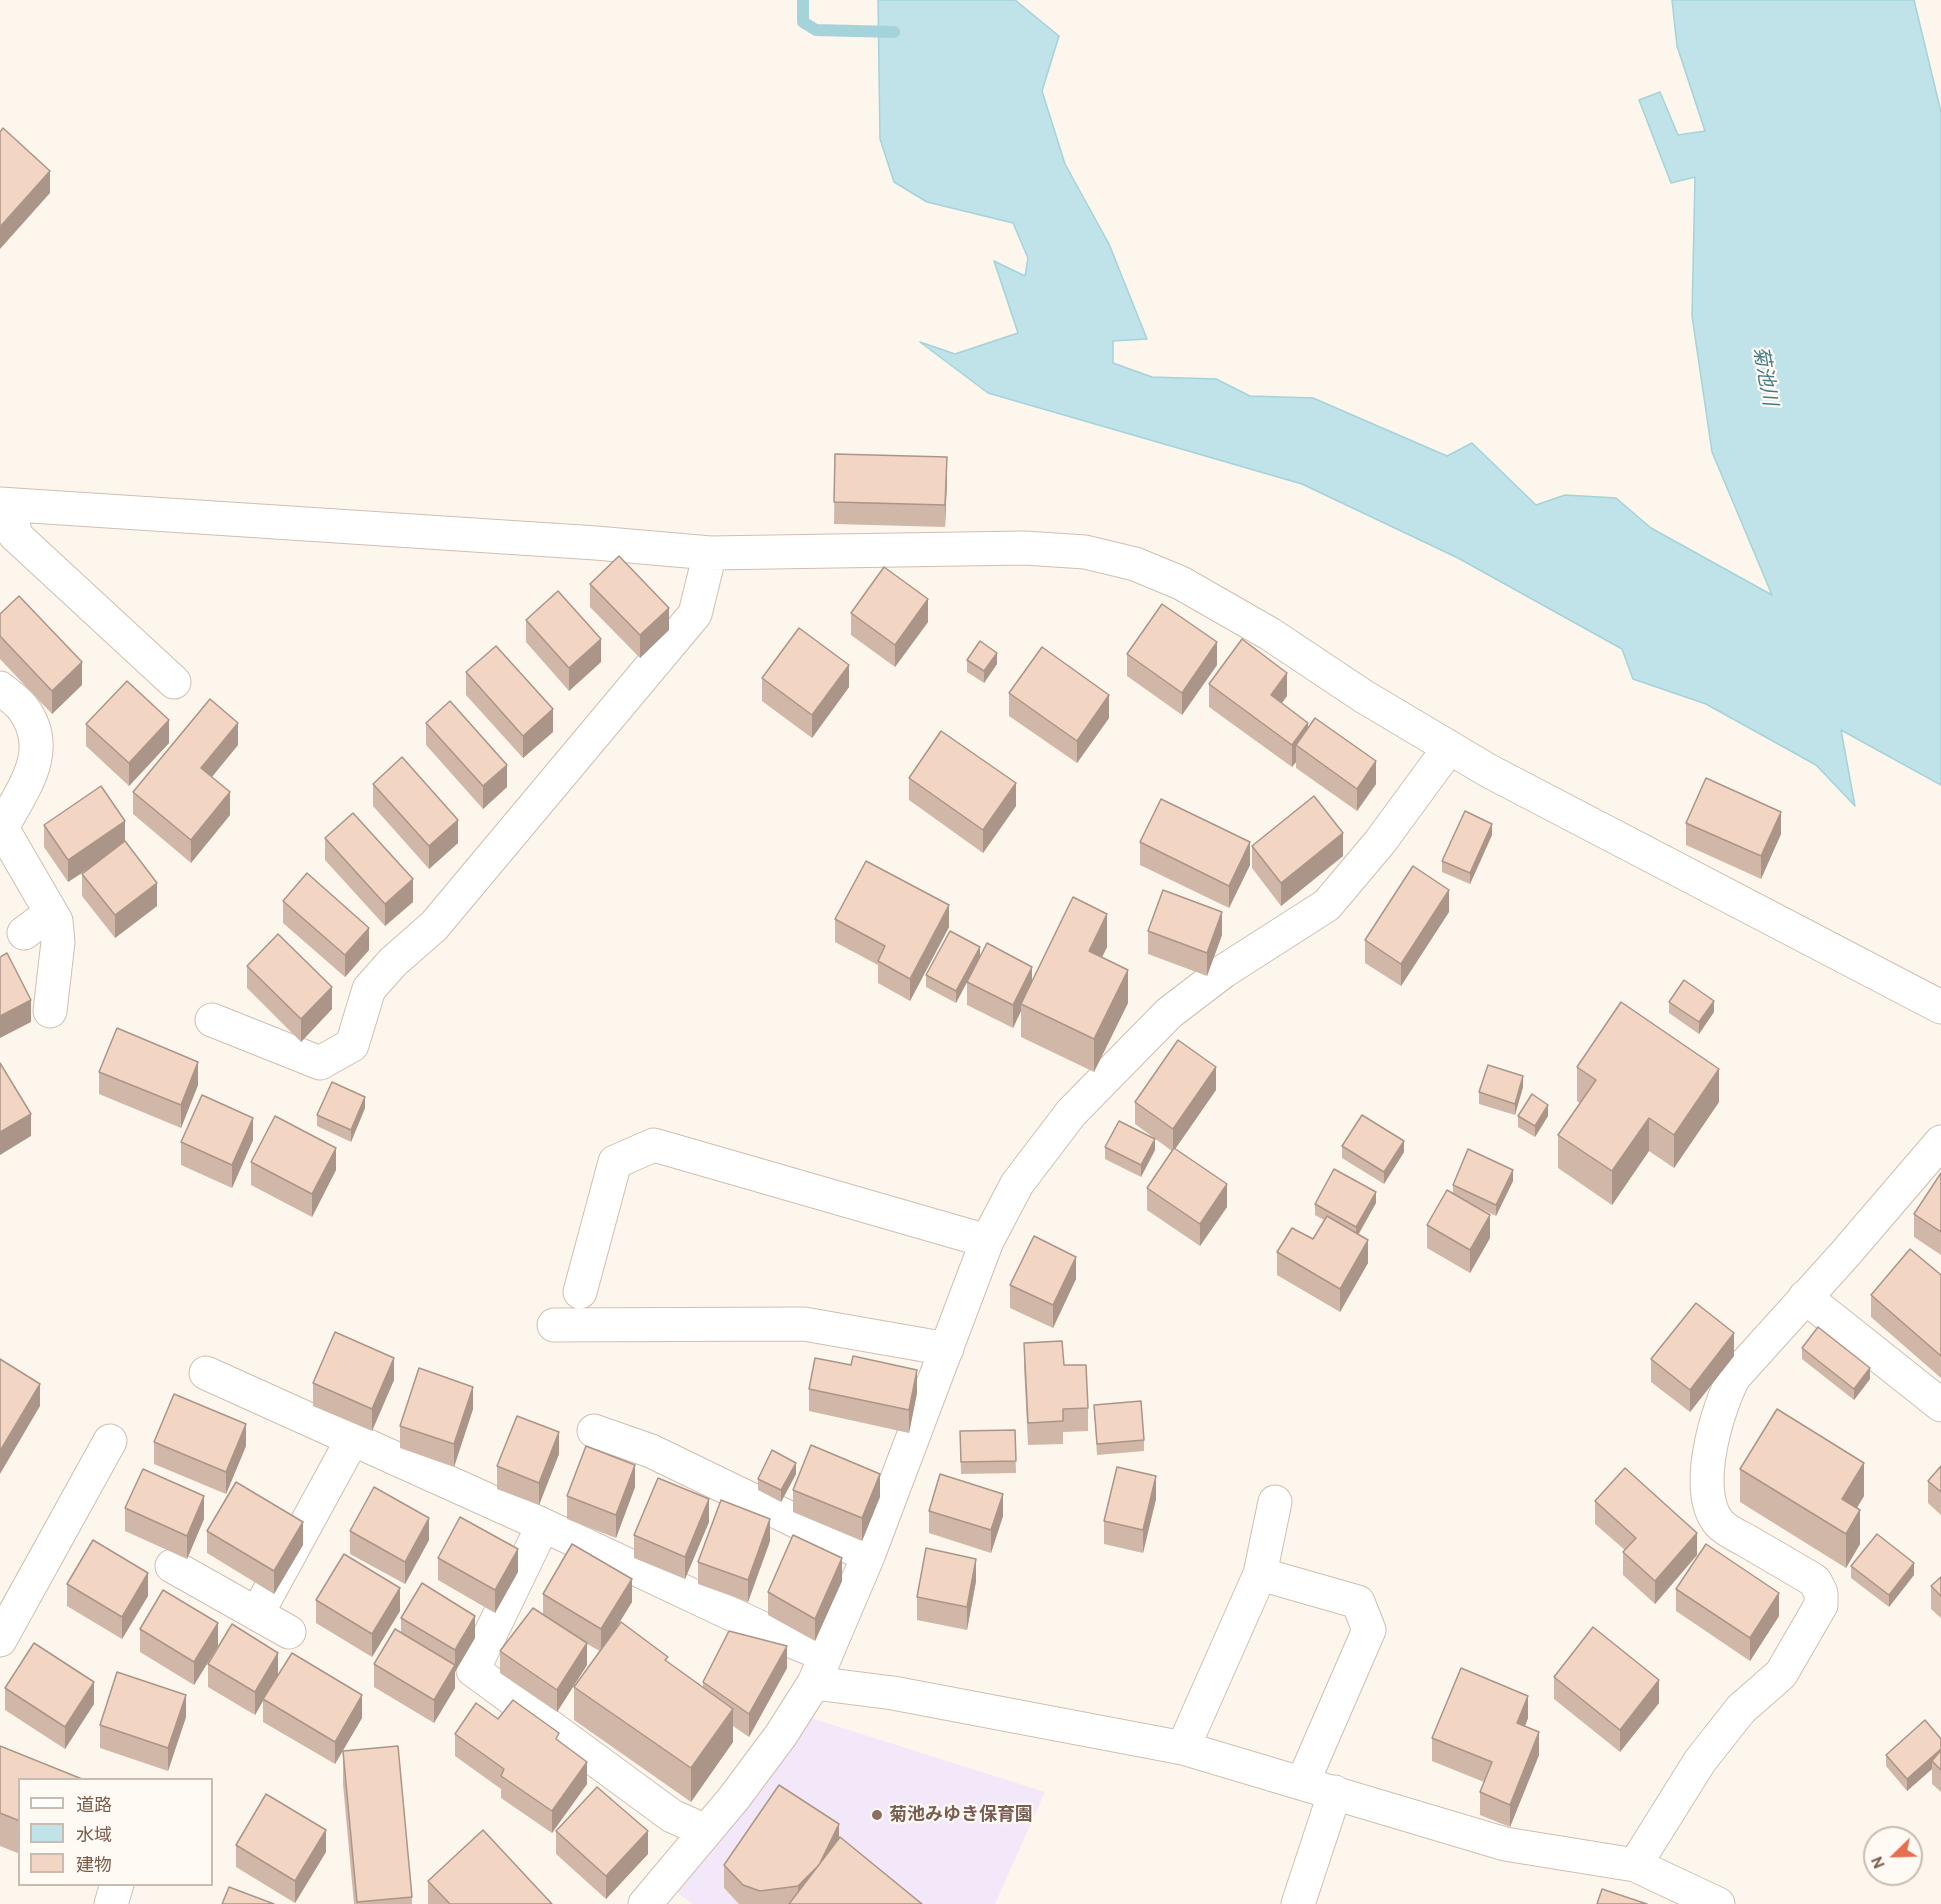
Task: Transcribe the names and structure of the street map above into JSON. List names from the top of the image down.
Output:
{
  "water": ["菊池川"],
  "places": ["菊池みゆき保育園"],
  "legend": ["道路", "水域", "建物"],
  "north": "bottom left"
}
